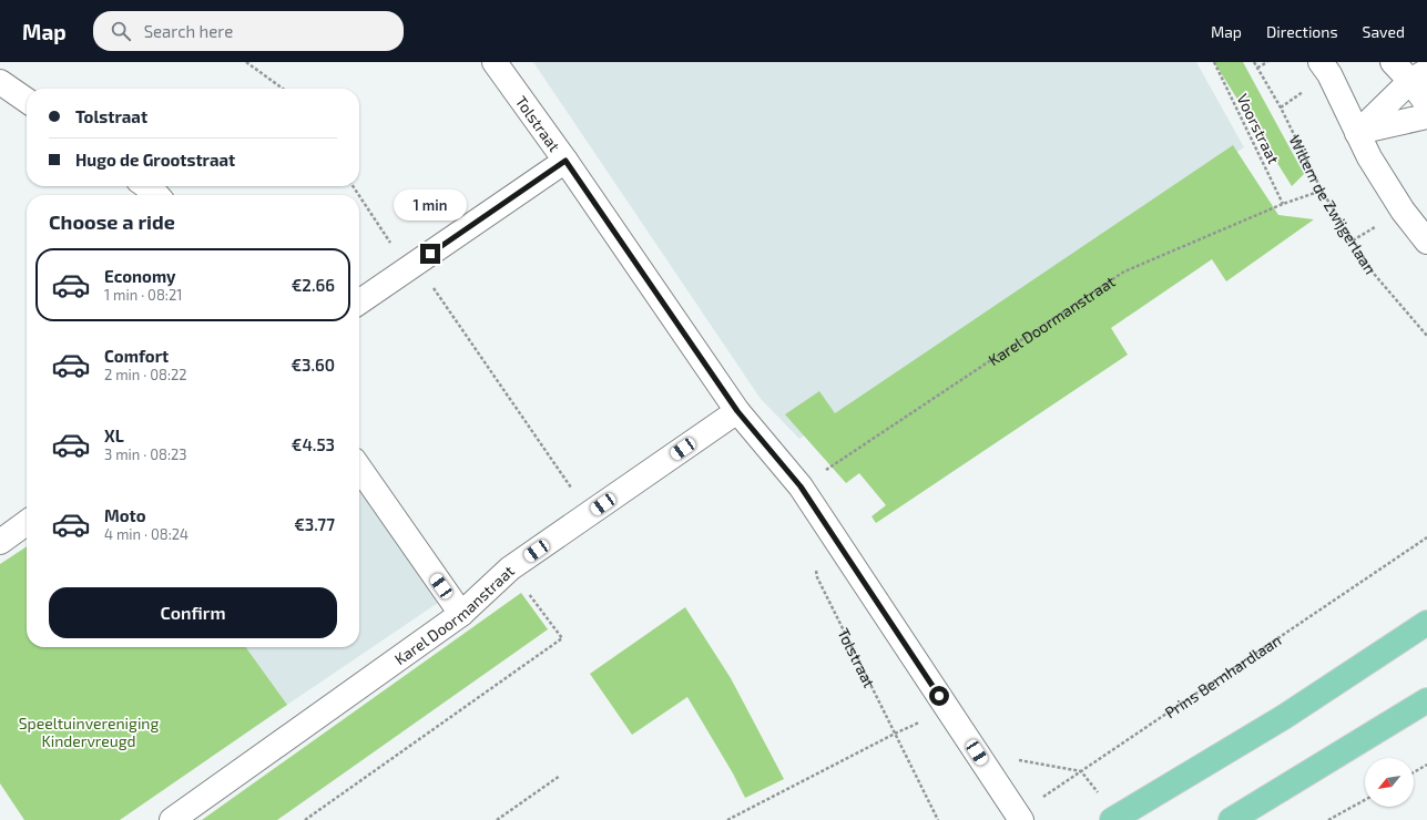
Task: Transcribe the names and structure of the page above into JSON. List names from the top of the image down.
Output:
{
  "streets": {
    "street": ["Tolstraat", "Karel Doormanstraat"],
    "path": ["Voorstraat", "Willem de Zwijgerlaan", "Prins Bernhardlaan"]
  },
  "crossings": [
    ["Tolstraat", "Karel Doormanstraat"],
    ["Tolstraat", "Prins Bernhardlaan"],
    ["Voorstraat", "Karel Doormanstraat"],
    ["Willem de Zwijgerlaan", "Karel Doormanstraat"]
  ],
  "parks": ["Speeltuinvereniging Kindervreugd"],
  "north": "bottom left",
  "page": {
    "header": "Map",
    "search": "Search here",
    "nav": ["Map", "Directions", "Saved"],
    "banner": ["Tolstraat", "Hugo de Grootstraat"],
    "bubble": "1 min",
    "heading": "Choose a ride",
    "list": [
      {
        "name": "Economy",
        "note": "1 min · 08:21",
        "value": "€2.66"
      },
      {
        "name": "Comfort",
        "note": "2 min · 08:22",
        "value": "€3.60"
      },
      {
        "name": "XL",
        "note": "3 min · 08:23",
        "value": "€4.53"
      },
      {
        "name": "Moto",
        "note": "4 min · 08:24",
        "value": "€3.77"
      }
    ],
    "buttons": "Confirm"
  }
}
